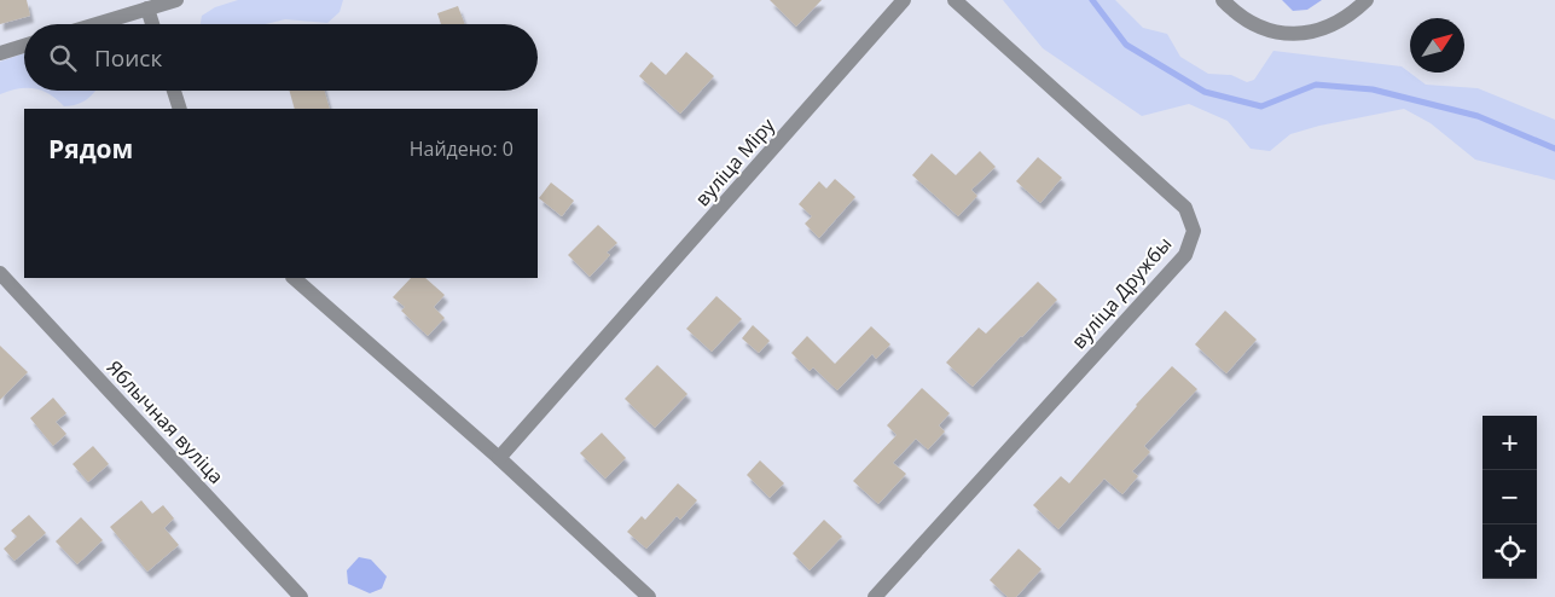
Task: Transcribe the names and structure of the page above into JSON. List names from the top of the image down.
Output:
{
  "streets": {
    "street": ["вуліца Міру", "вуліца Дружбы", "Яблычная вуліца"]
  },
  "north": "top right",
  "page": {
    "search": "Поиск",
    "heading": ["Рядом", "Найдено: 0"],
    "map_buttons": ["+", "−"]
  }
}
